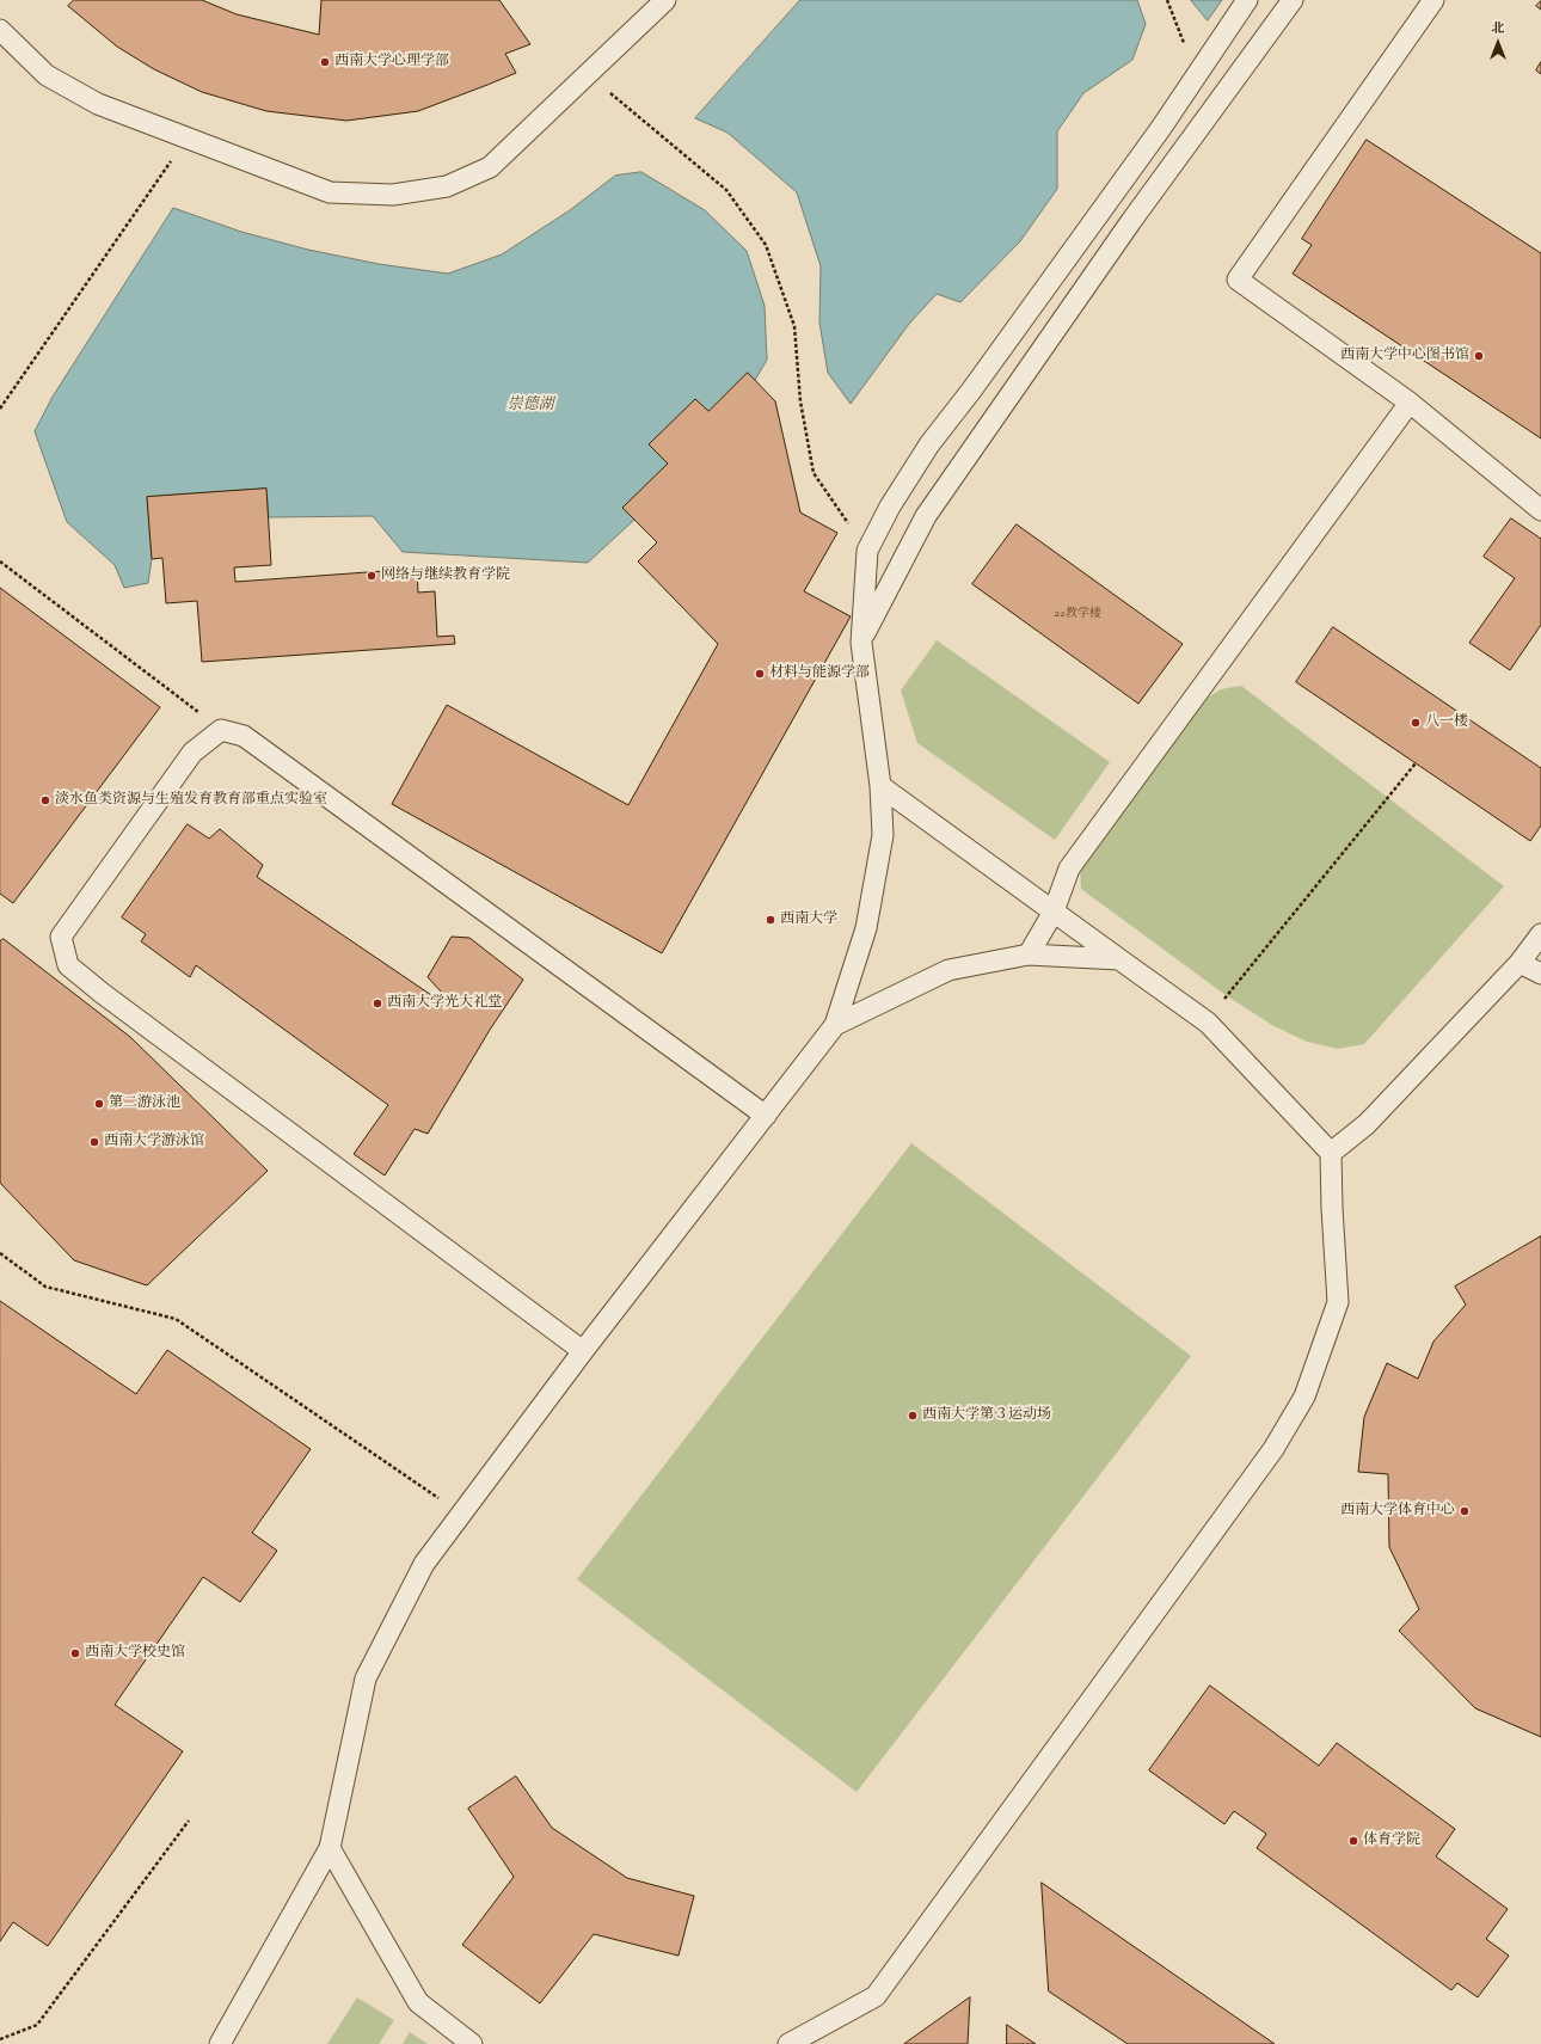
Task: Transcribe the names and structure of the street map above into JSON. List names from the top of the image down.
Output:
{
  "water": ["崇德湖"],
  "places": [
    "西南大学心理学部",
    "西南大学中心图书馆",
    "网络与继续教育学院",
    "材料与能源学部",
    "八一楼",
    "淡水鱼类资源与生殖发育教育部重点实验室",
    "西南大学",
    "西南大学光大礼堂",
    "第二游泳池",
    "西南大学游泳馆",
    "西南大学第３运动场",
    "西南大学体育中心",
    "西南大学校史馆",
    "体育学院"
  ],
  "house_numbers": ["22教学楼"],
  "north": "top"
}
